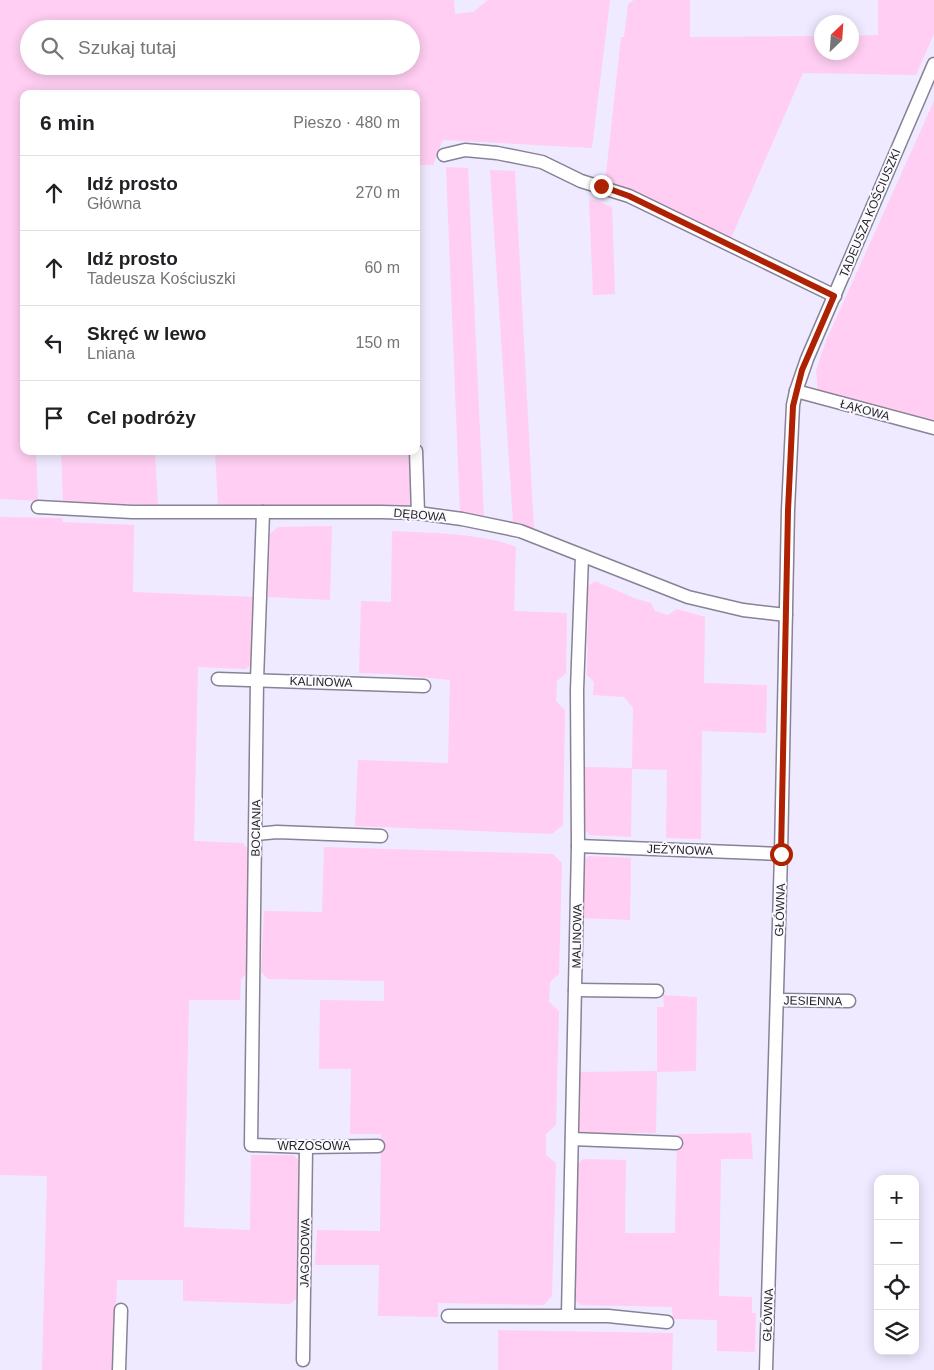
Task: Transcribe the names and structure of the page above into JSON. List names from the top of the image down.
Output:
{
  "streets": {
    "street": [
      "TADEUSZA KOŚCIUSZKI",
      "ŁĄKOWA",
      "DĘBOWA",
      "KALINOWA",
      "BOCIANIA",
      "JEŻYNOWA",
      "GŁÓWNA",
      "MALINOWA",
      "JESIENNA",
      "WRZOSOWA",
      "JAGODOWA"
    ]
  },
  "crossings": [
    ["TADEUSZA KOŚCIUSZKI", "ŁĄKOWA"],
    ["TADEUSZA KOŚCIUSZKI", "GŁÓWNA"],
    ["ŁĄKOWA", "GŁÓWNA"],
    ["DĘBOWA", "BOCIANIA"],
    ["DĘBOWA", "GŁÓWNA"],
    ["DĘBOWA", "MALINOWA"],
    ["KALINOWA", "BOCIANIA"],
    ["BOCIANIA", "WRZOSOWA"],
    ["JEŻYNOWA", "GŁÓWNA"],
    ["JEŻYNOWA", "MALINOWA"],
    ["GŁÓWNA", "JESIENNA"],
    ["WRZOSOWA", "JAGODOWA"]
  ],
  "north": "top right",
  "page": {
    "search": "Szukaj tutaj",
    "heading": ["6 min", "Pieszo · 480 m"],
    "list": [
      ["Idź prosto", "Główna", "270 m"],
      ["Idź prosto", "Tadeusza Kościuszki", "60 m"],
      ["Skręć w lewo", "Lniana", "150 m"],
      "Cel podróży"
    ],
    "map_buttons": ["+", "−"]
  }
}
